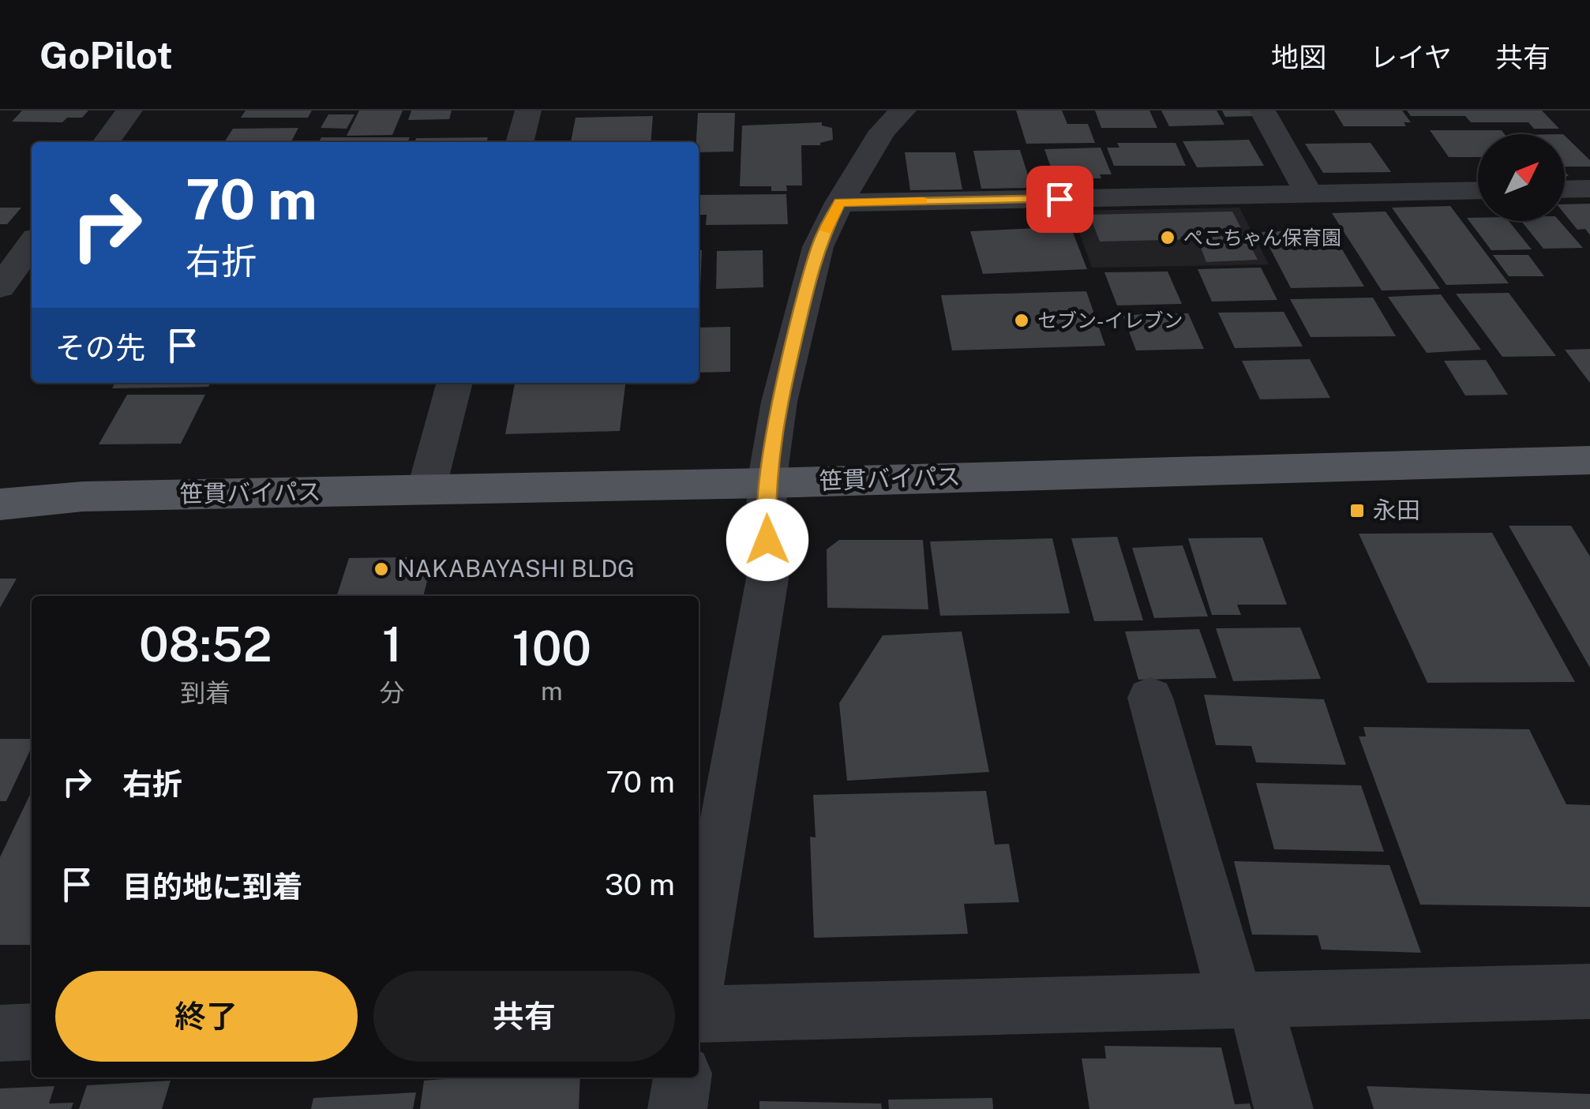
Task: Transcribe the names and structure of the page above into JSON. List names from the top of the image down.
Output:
{
  "streets": {
    "main road": ["笹貫バイパス"]
  },
  "places": {
    "other": ["ぺこちゃん保育園", "セブン-イレブン", "NAKABAYASHI BLDG"],
    "transit": ["永田"]
  },
  "north": "top right",
  "page": {
    "header": "GoPilot",
    "nav": ["地図", "レイヤ", "共有"],
    "turn": ["70 m", "右折"],
    "then": "その先",
    "eta": [
      "08:52",
      "到着",
      "1",
      "分",
      "100",
      "m"
    ],
    "list": [
      {
        "name": "右折",
        "value": "70 m"
      },
      {
        "name": "目的地に到着",
        "value": "30 m"
      }
    ],
    "buttons": ["終了", "共有"]
  }
}
